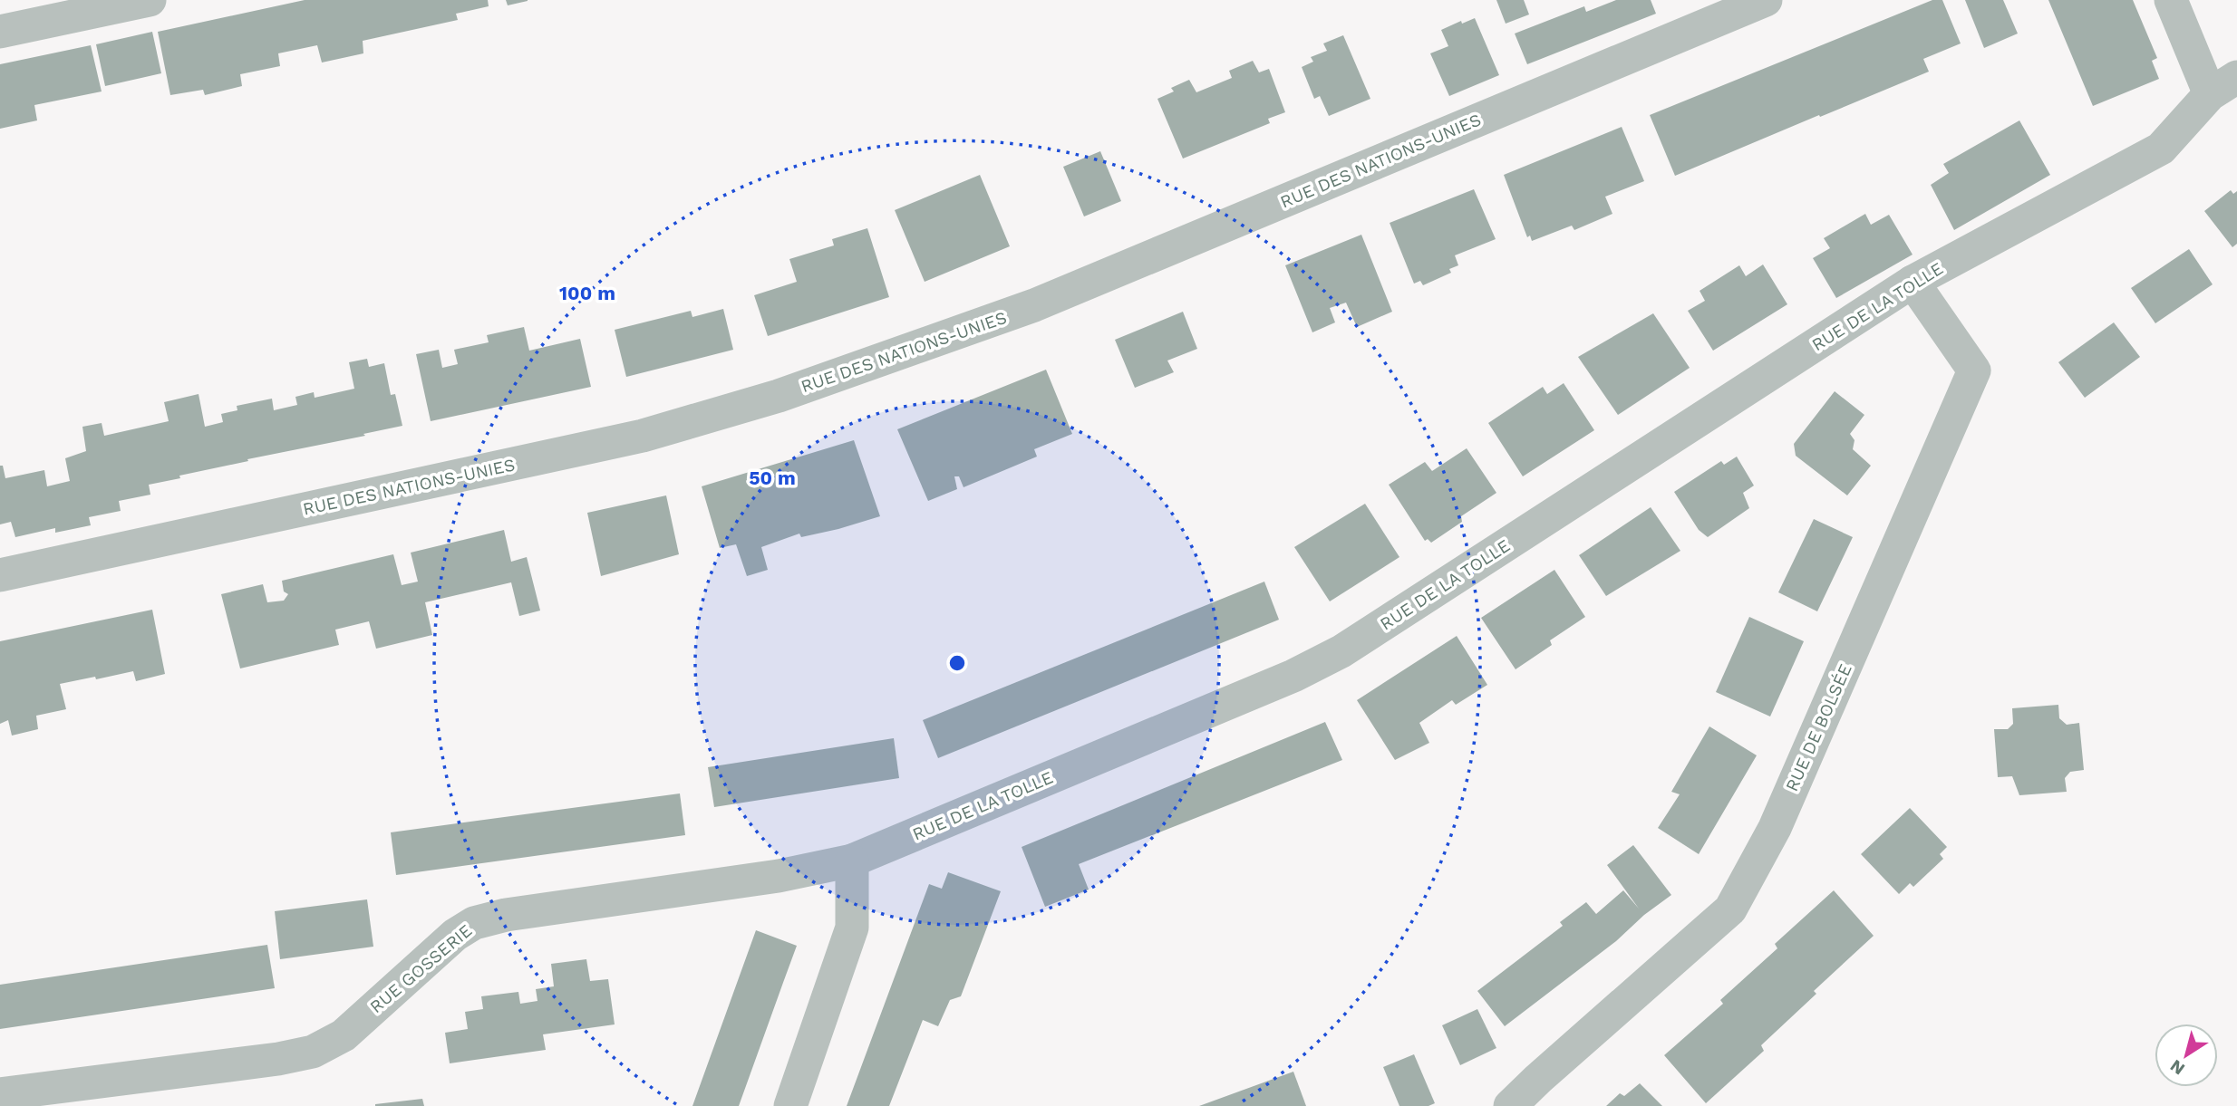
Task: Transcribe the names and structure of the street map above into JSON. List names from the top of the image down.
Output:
{
  "streets": {
    "street": [
      "RUE DES NATIONS-UNIES",
      "RUE DE LA TOLLE",
      "RUE DE BOLSÉE",
      "RUE GOSSERIE"
    ]
  },
  "crossings": [
    ["RUE DE LA TOLLE", "RUE DE BOLSÉE"],
    ["RUE DE LA TOLLE", "RUE GOSSERIE"]
  ],
  "north": "bottom left",
  "rings": ["100 m", "50 m"]
}
